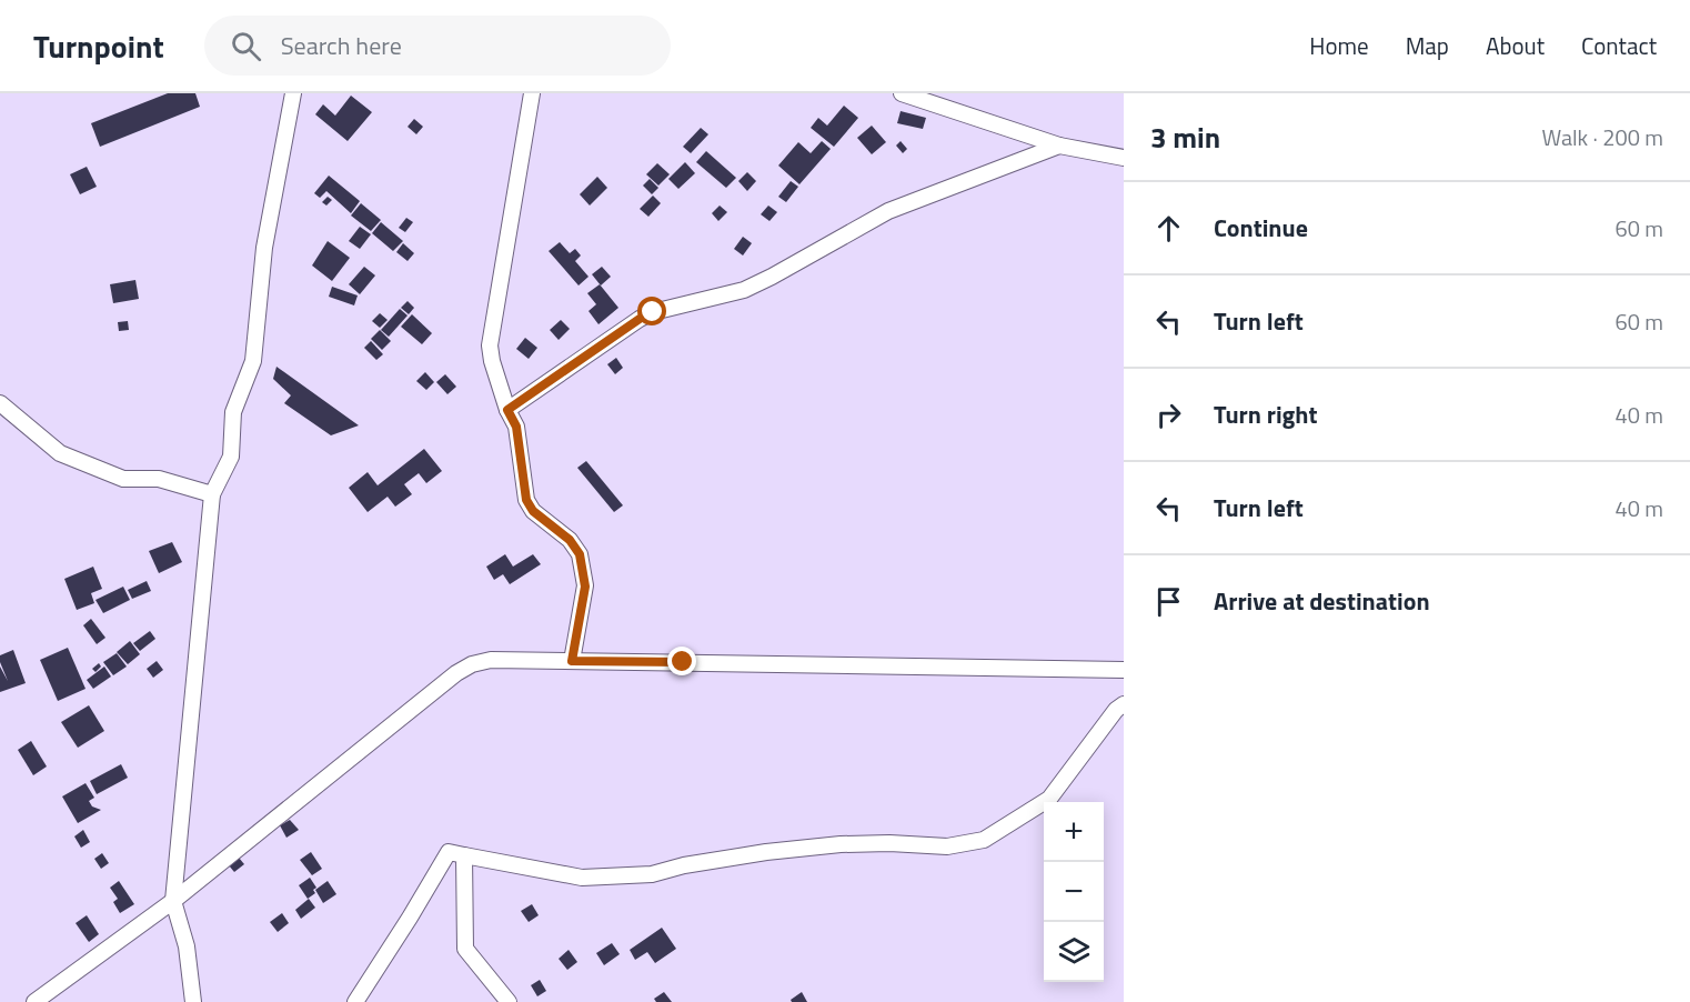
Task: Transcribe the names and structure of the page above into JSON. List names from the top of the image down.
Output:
{
  "page": {
    "header": "Turnpoint",
    "search": "Search here",
    "nav": [
      "Home",
      "Map",
      "About",
      "Contact"
    ],
    "heading": ["3 min", "Walk · 200 m"],
    "list": [
      ["Continue", "60 m"],
      ["Turn left", "60 m"],
      ["Turn right", "40 m"],
      ["Turn left", "40 m"],
      "Arrive at destination"
    ],
    "map_buttons": ["+", "−"]
  }
}
